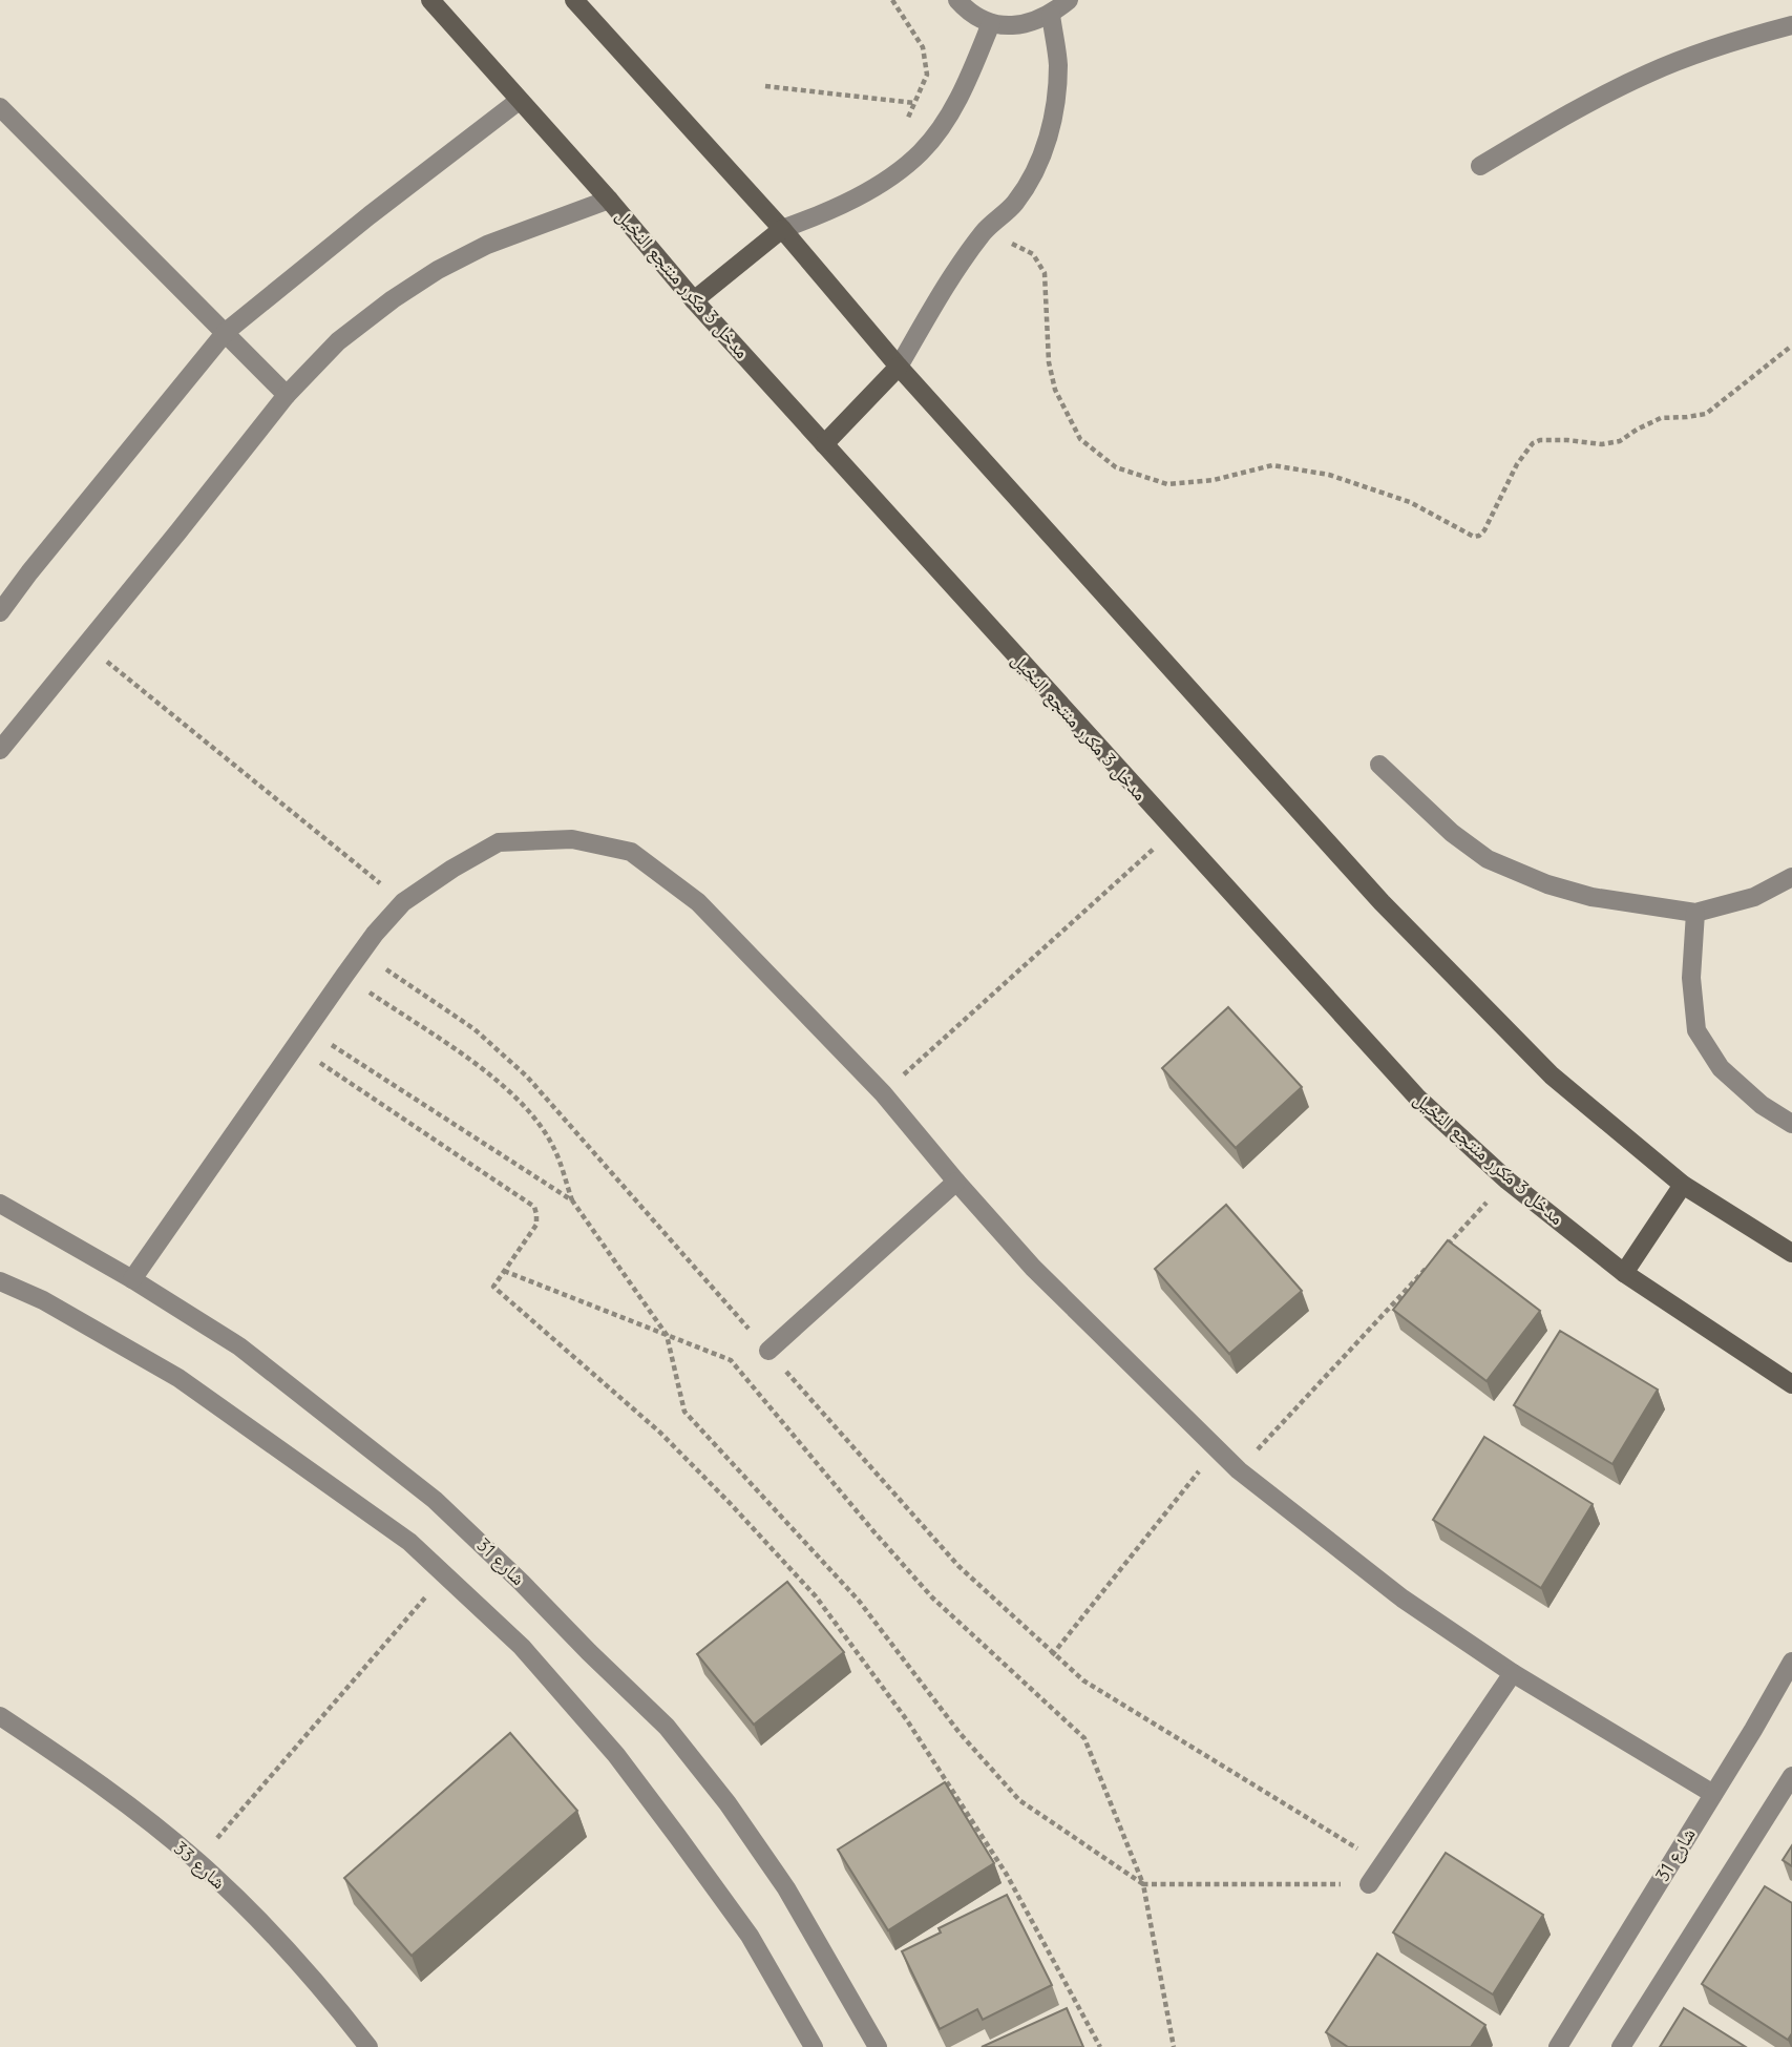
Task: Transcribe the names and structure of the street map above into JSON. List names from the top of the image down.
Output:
{
  "streets": {
    "street": ["مدخل 3 مكرر منتجع النخيل", "شارع 31", "شارع 33"]
  }
}
